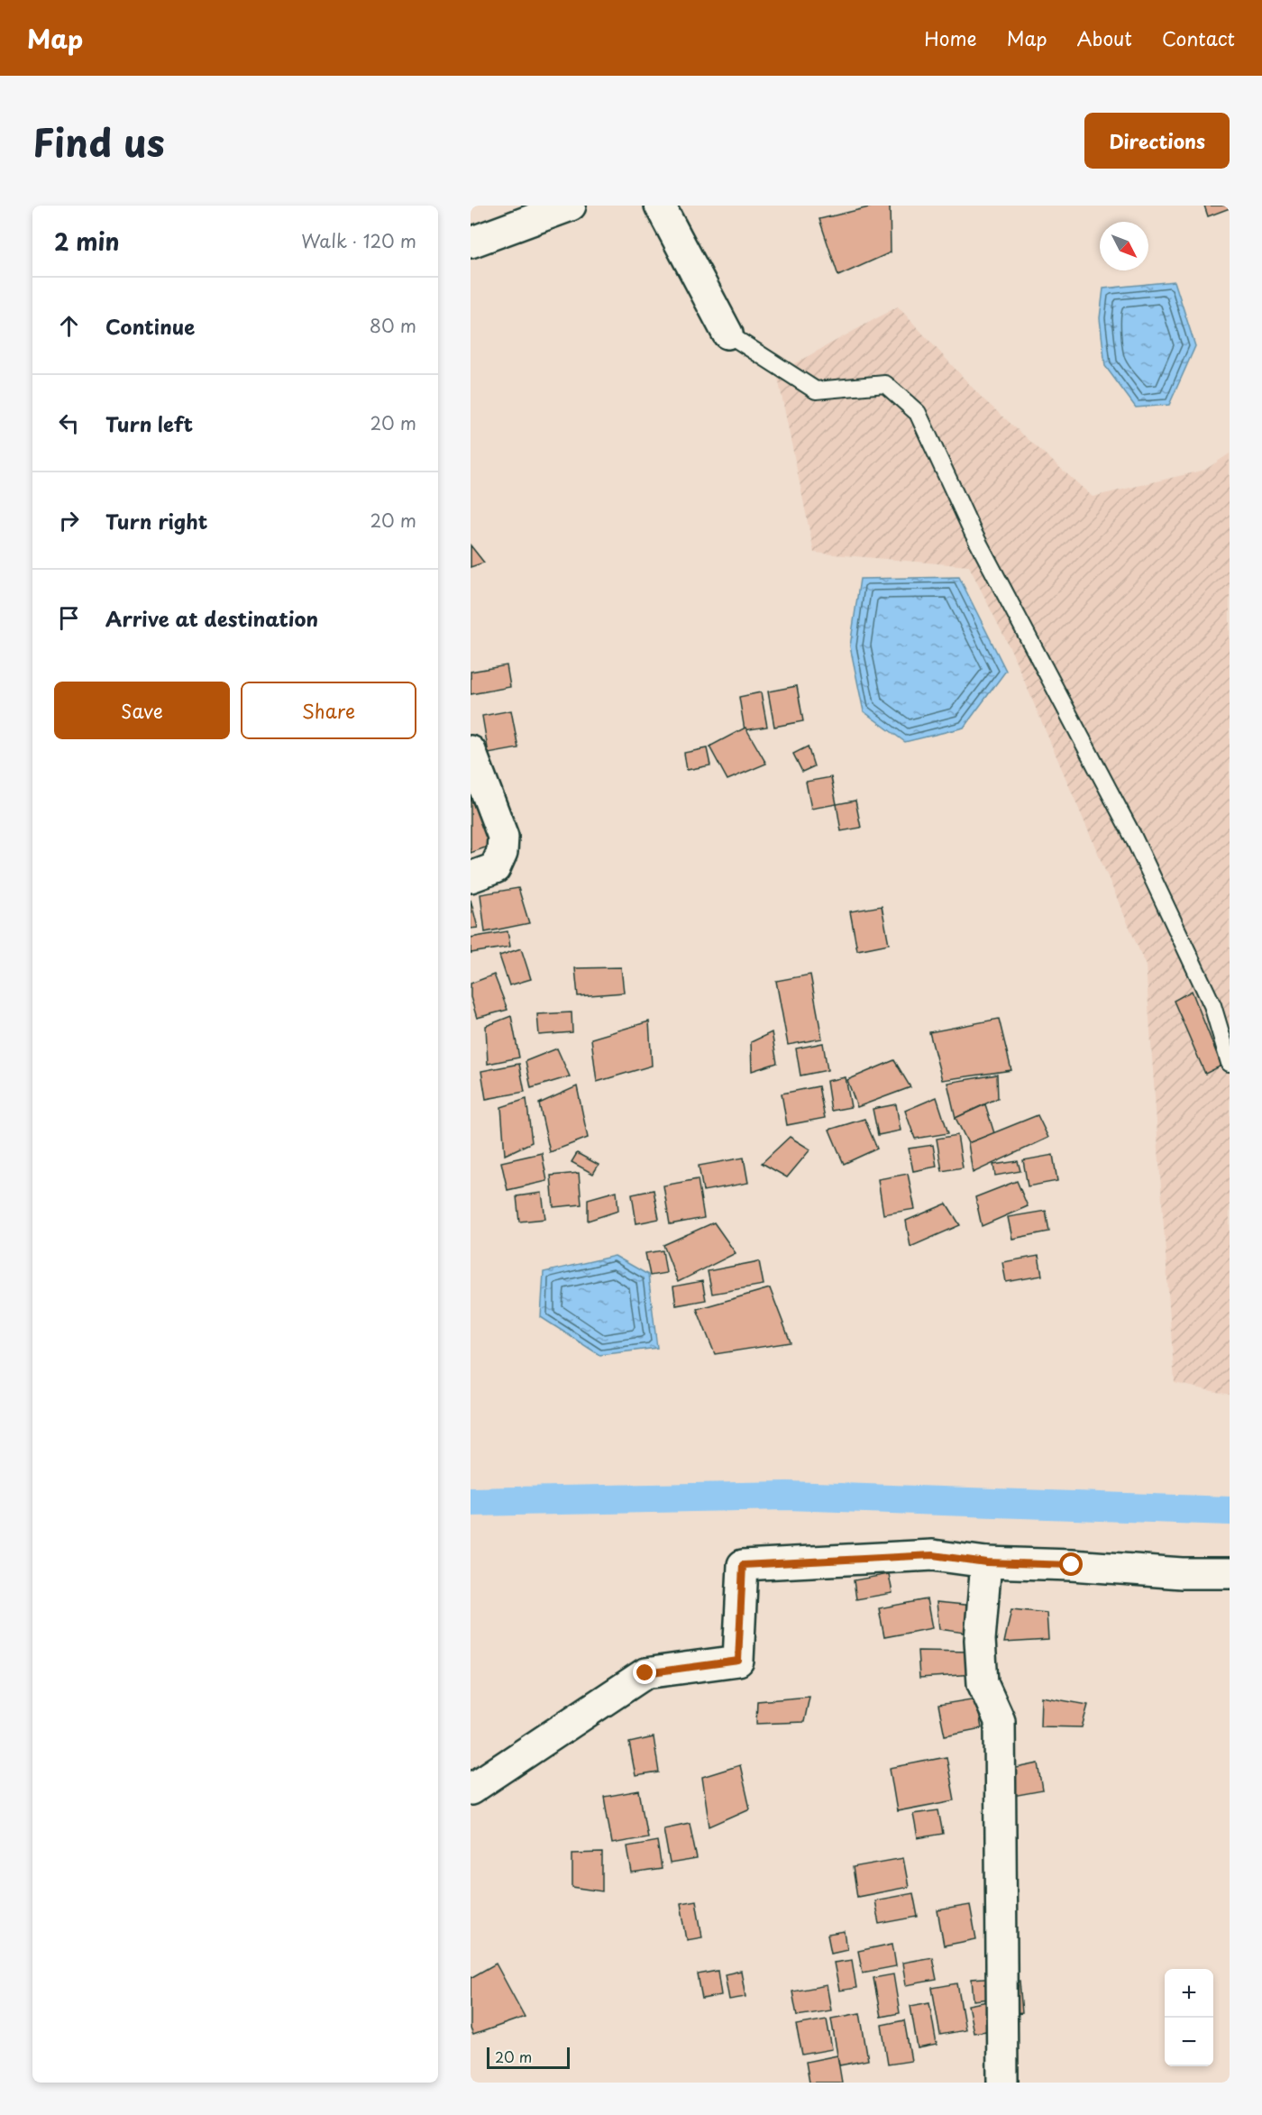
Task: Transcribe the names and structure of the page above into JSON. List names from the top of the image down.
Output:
{
  "scale_bar": "20 m",
  "north": "bottom right",
  "page": {
    "header": "Map",
    "nav": [
      "Home",
      "Map",
      "About",
      "Contact"
    ],
    "title": "Find us",
    "buttons": [
      "Directions",
      ["Save", "Share"]
    ],
    "heading": ["2 min", "Walk · 120 m"],
    "list": [
      ["Continue", "80 m"],
      ["Turn left", "20 m"],
      ["Turn right", "20 m"],
      "Arrive at destination"
    ],
    "map_buttons": ["+", "−"],
    "scale": "20 m"
  }
}
